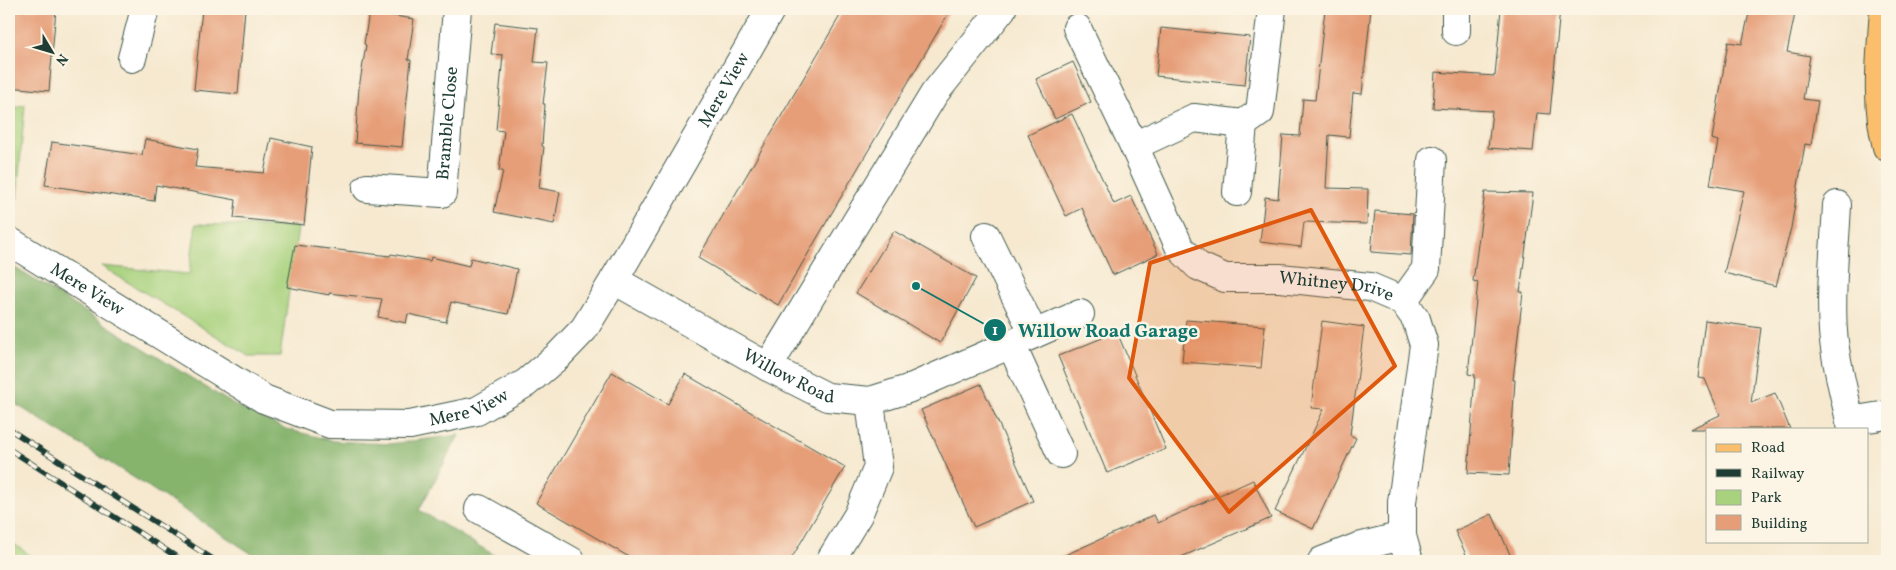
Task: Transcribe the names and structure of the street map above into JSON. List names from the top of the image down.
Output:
{
  "streets": {
    "street": [
      "Mere View",
      "Bramble Close",
      "Whitney Drive",
      "Willow Road"
    ]
  },
  "crossings": [
    ["Mere View", "Willow Road"]
  ],
  "places": ["Willow Road Garage"],
  "legend": [
    "Road",
    "Railway",
    "Park",
    "Building"
  ],
  "north": "bottom right"
}
